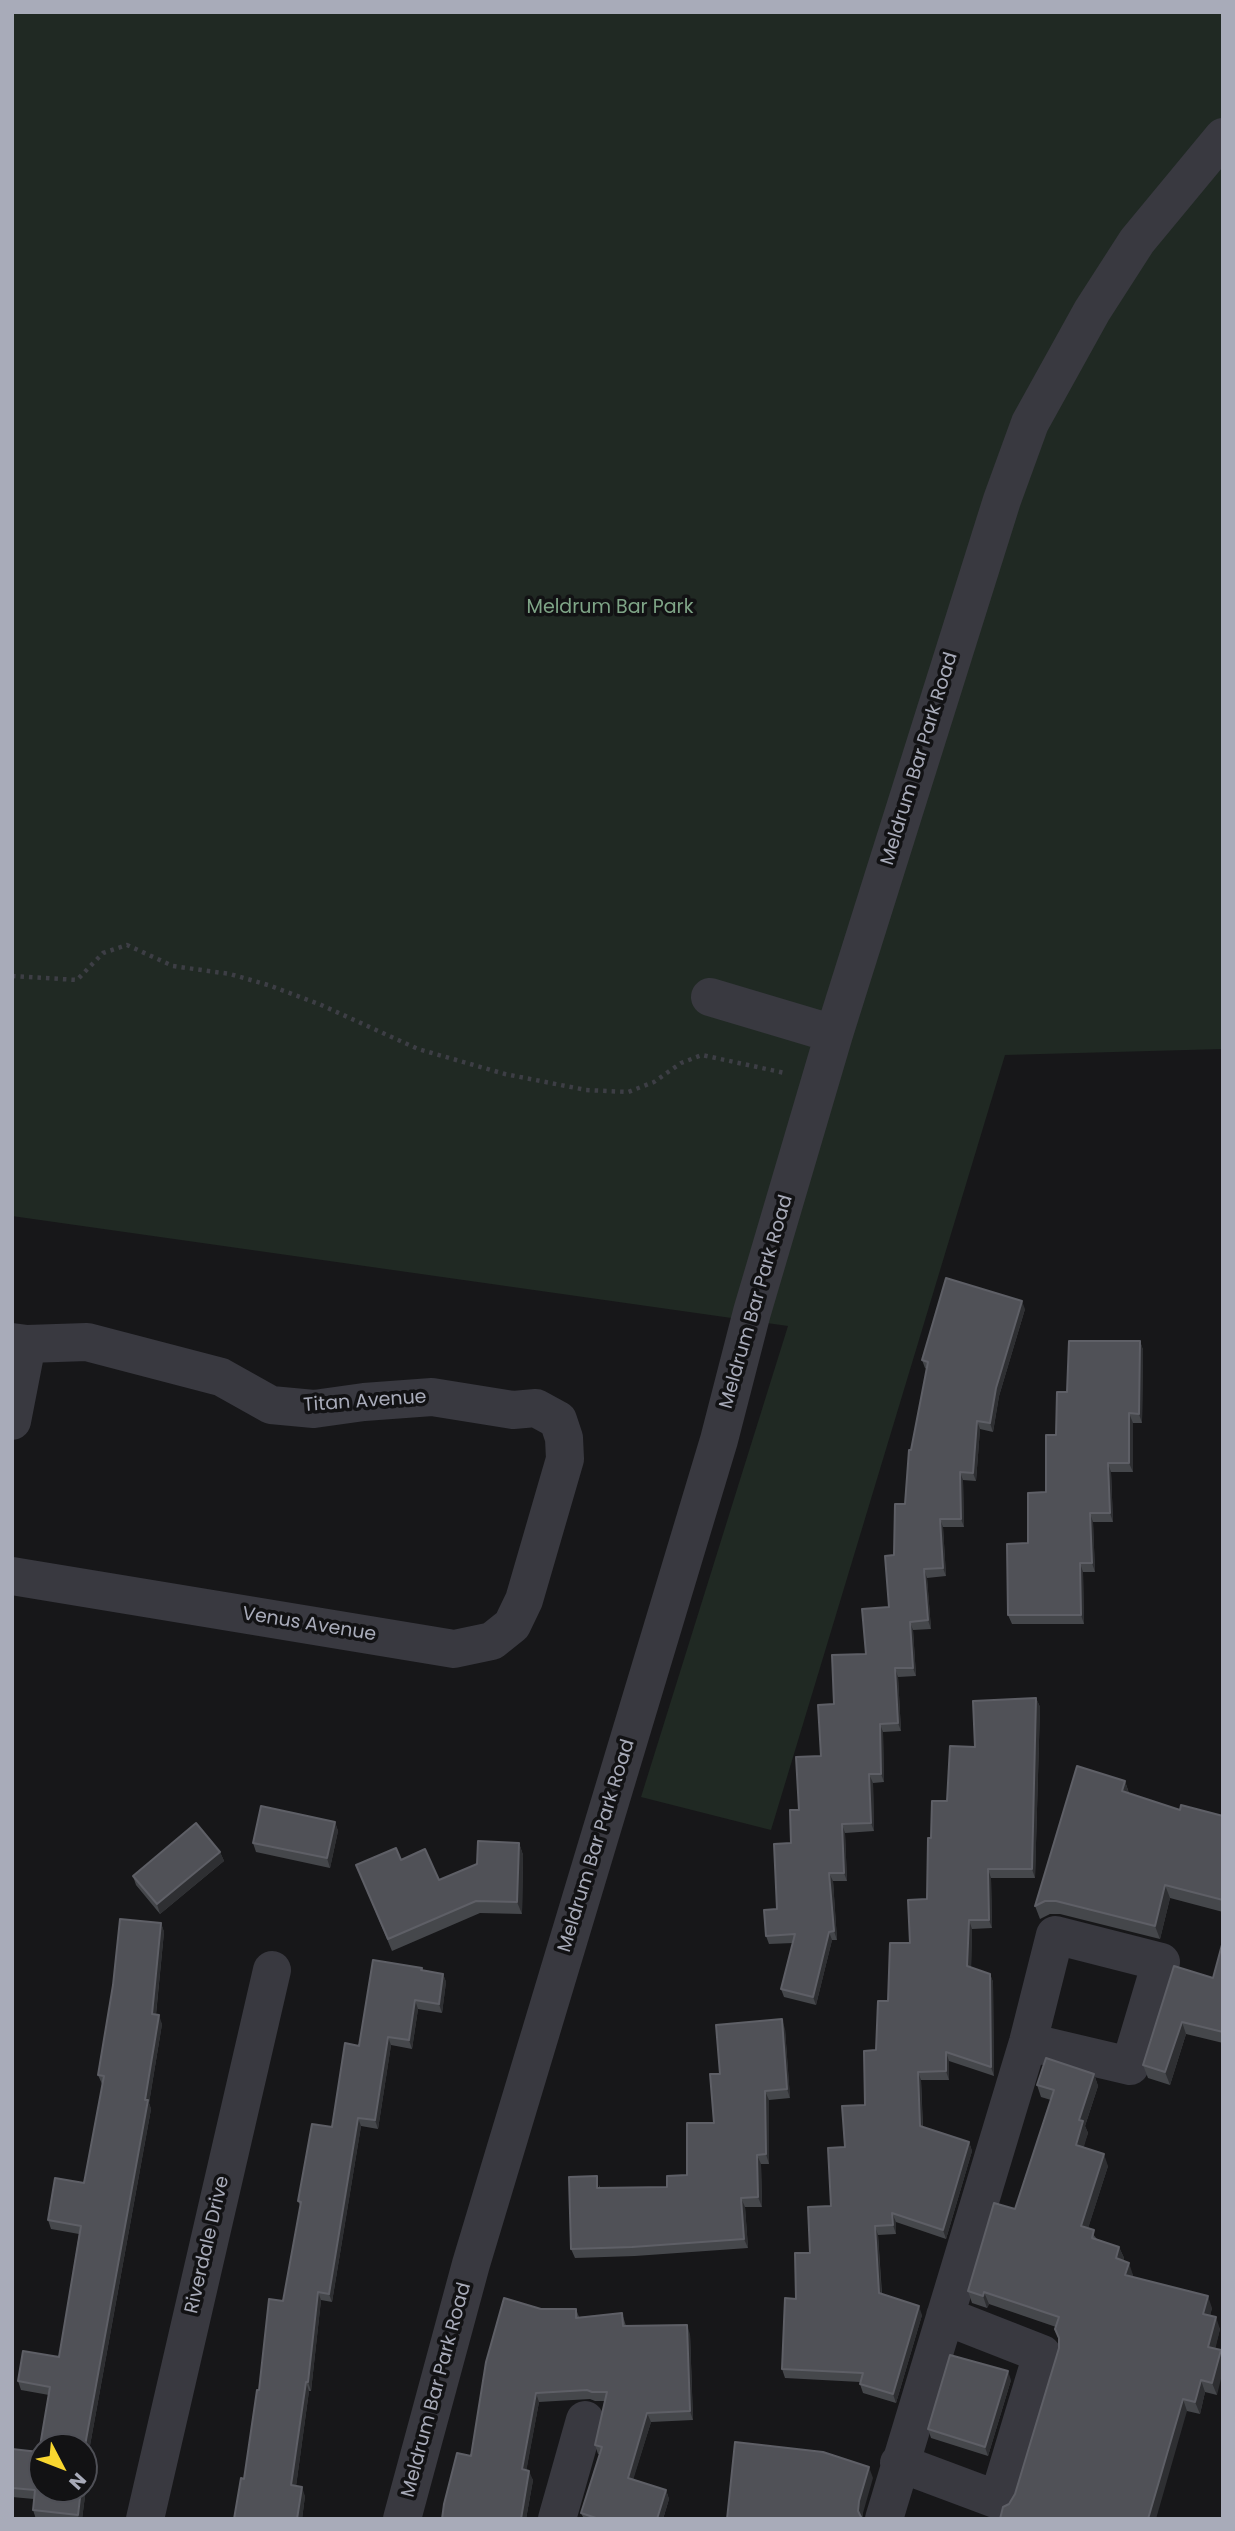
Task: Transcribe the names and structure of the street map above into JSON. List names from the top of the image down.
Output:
{
  "streets": {
    "street": [
      "Meldrum Bar Park Road",
      "Titan Avenue",
      "Venus Avenue",
      "Riverdale Drive"
    ]
  },
  "crossings": [
    ["Titan Avenue", "Venus Avenue"]
  ],
  "parks": ["Meldrum Bar Park"],
  "north": "bottom right"
}
